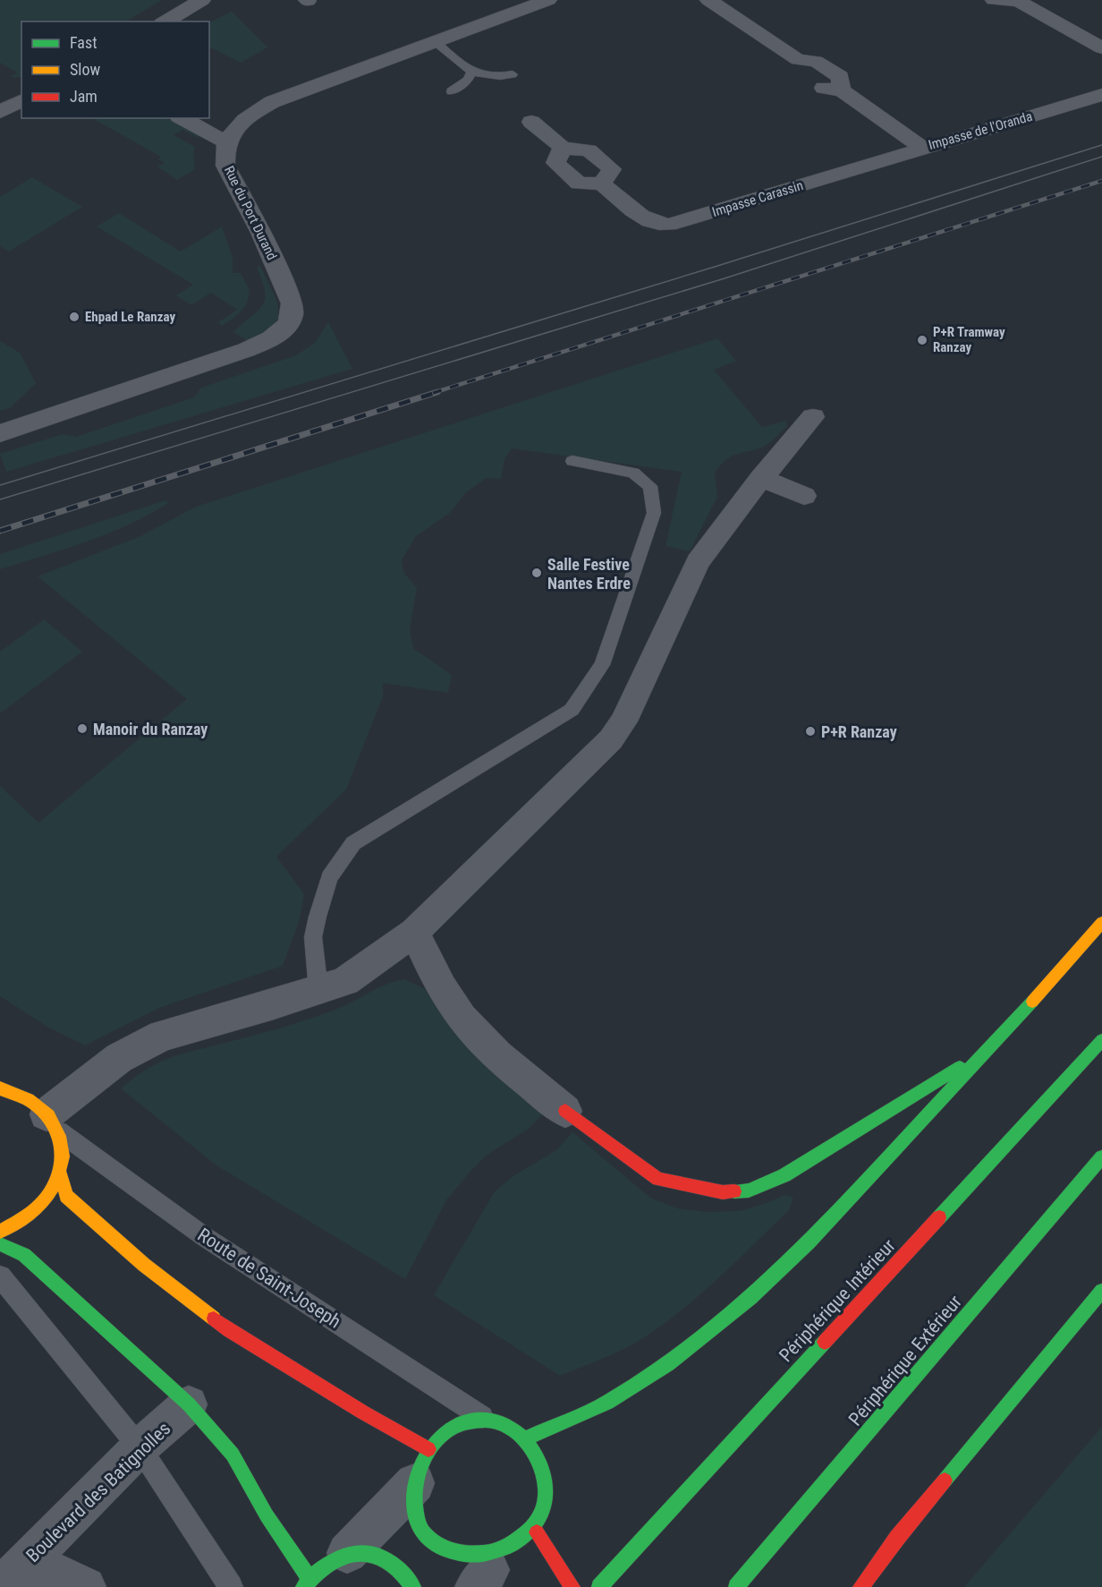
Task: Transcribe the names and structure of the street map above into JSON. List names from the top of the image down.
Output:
{
  "streets": {
    "main road": ["Périphérique Intérieur", "Périphérique Extérieur"],
    "street": [
      "Impasse de l'Oranda",
      "Impasse Carassin",
      "Rue du Port Durand",
      "Boulevard des Batignolles"
    ],
    "lane": ["Route de Saint-Joseph"]
  },
  "crossings": [
    ["Impasse de l'Oranda", "Impasse Carassin"]
  ],
  "places": [
    "Ehpad Le Ranzay",
    "P+R Tramway Ranzay",
    "Salle Festive Nantes Erdre",
    "Manoir du Ranzay",
    "P+R Ranzay"
  ],
  "legend": ["Fast", "Slow", "Jam"]
}
